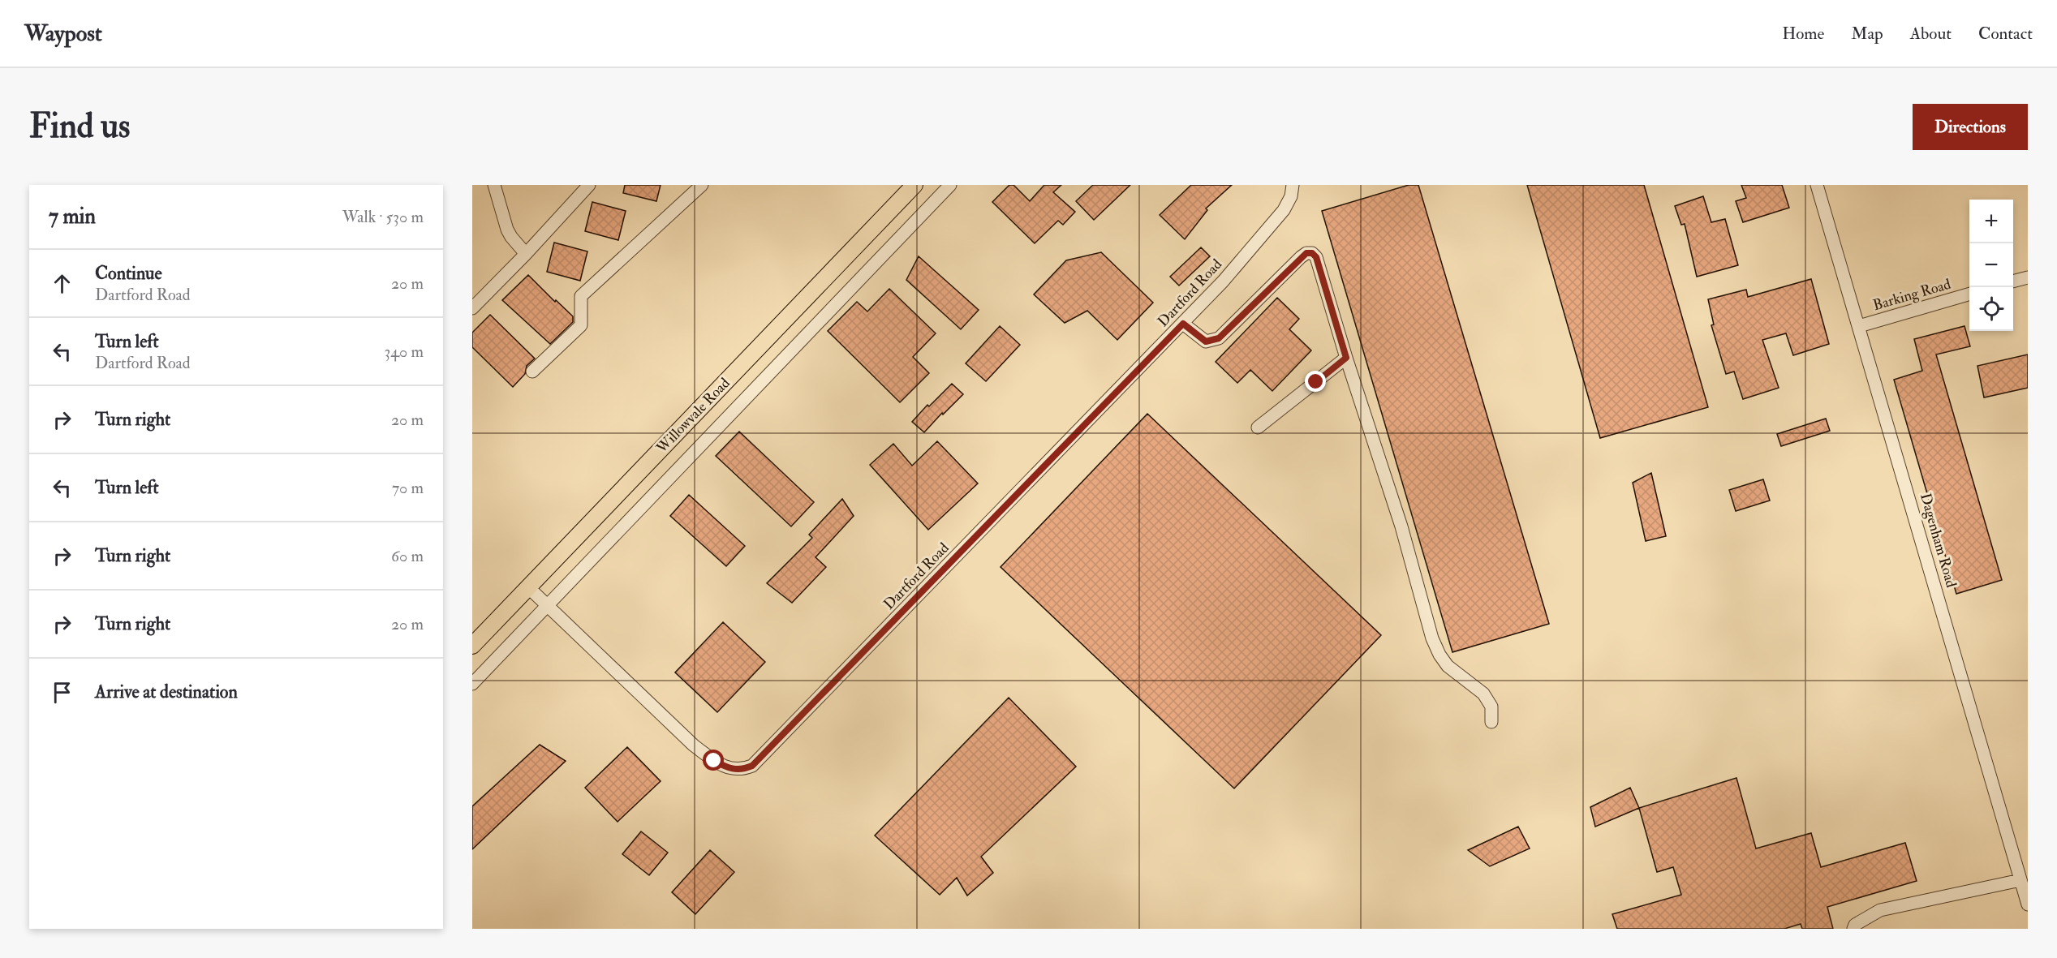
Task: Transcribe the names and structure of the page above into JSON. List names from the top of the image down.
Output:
{
  "streets": {
    "main road": ["Willowvale Road"],
    "street": ["Dartford Road", "Barking Road", "Dagenham Road"]
  },
  "crossings": [
    ["Dartford Road", "Willowvale Road"],
    ["Barking Road", "Dagenham Road"]
  ],
  "page": {
    "header": "Waypost",
    "nav": [
      "Home",
      "Map",
      "About",
      "Contact"
    ],
    "buttons": "Directions",
    "title": "Find us",
    "heading": ["7 min", "Walk · 530 m"],
    "map_buttons": ["+", "−"],
    "list": [
      ["Continue", "Dartford Road", "20 m"],
      ["Turn left", "Dartford Road", "340 m"],
      ["Turn right", "20 m"],
      ["Turn left", "70 m"],
      ["Turn right", "60 m"],
      ["Turn right", "20 m"],
      "Arrive at destination"
    ]
  }
}
